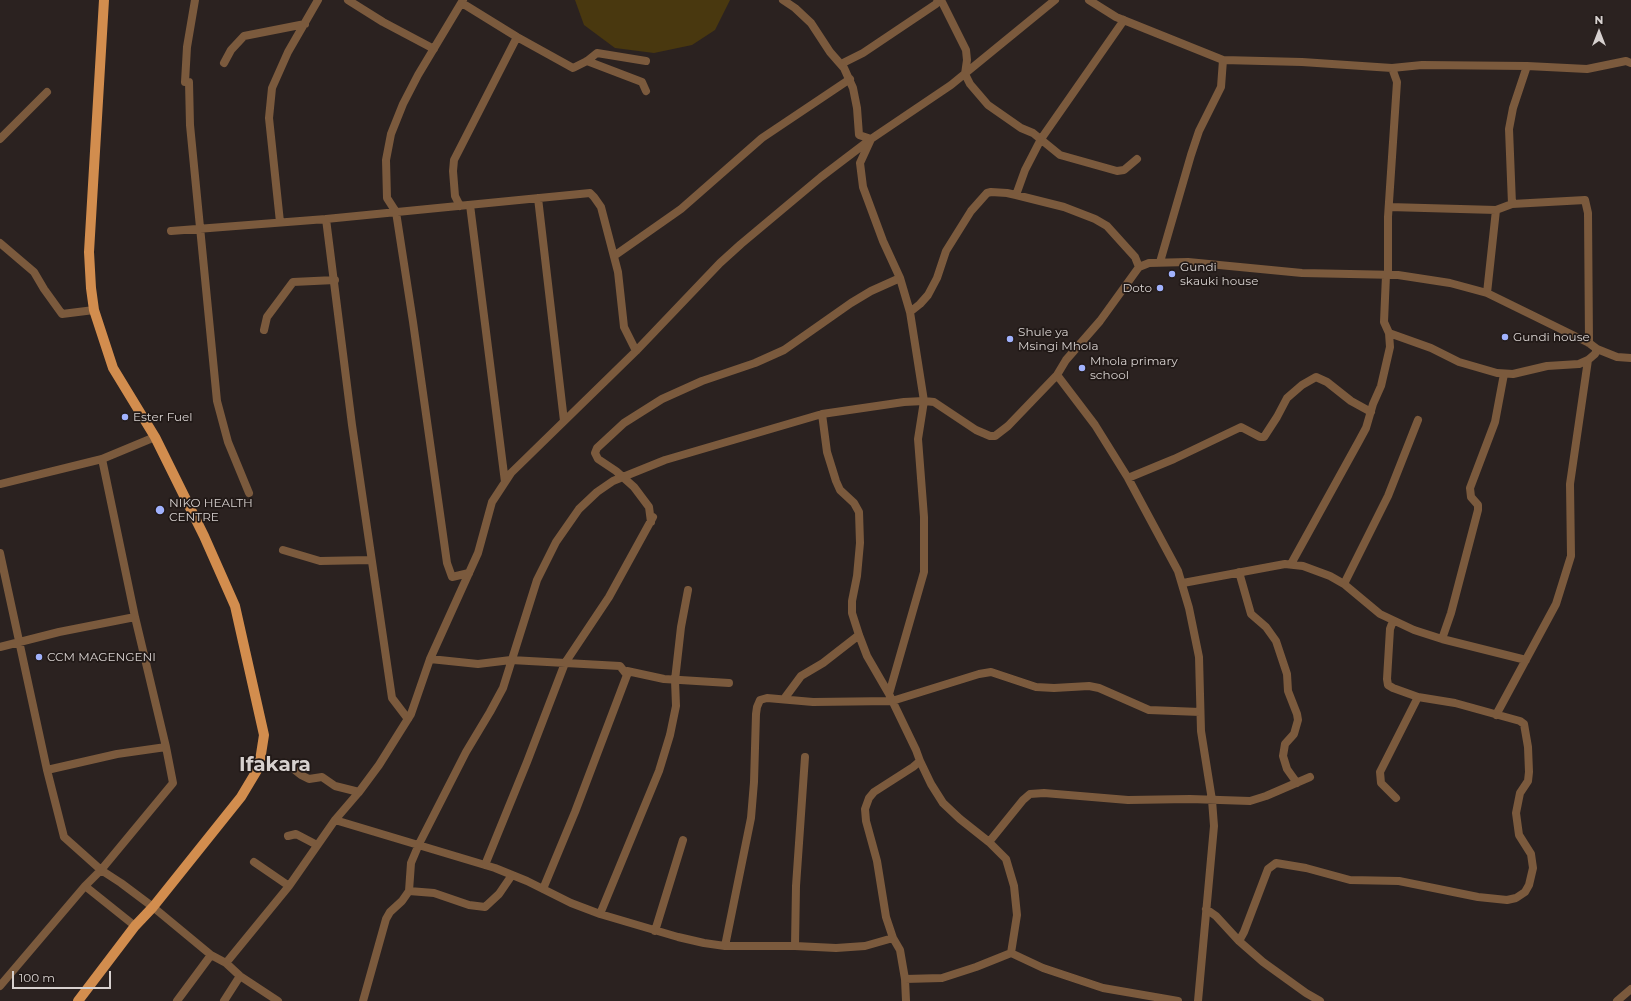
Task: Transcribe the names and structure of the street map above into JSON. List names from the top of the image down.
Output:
{
  "districts": ["Ifakara"],
  "places": [
    "Gundi skauki house",
    "Doto",
    "Gundi house",
    "Shule ya Msingi Mhola",
    "Mhola primary school",
    "Ester Fuel",
    "NIKO HEALTH CENTRE",
    "CCM MAGENGENI"
  ],
  "scale_bar": "100 m",
  "north": "top"
}
